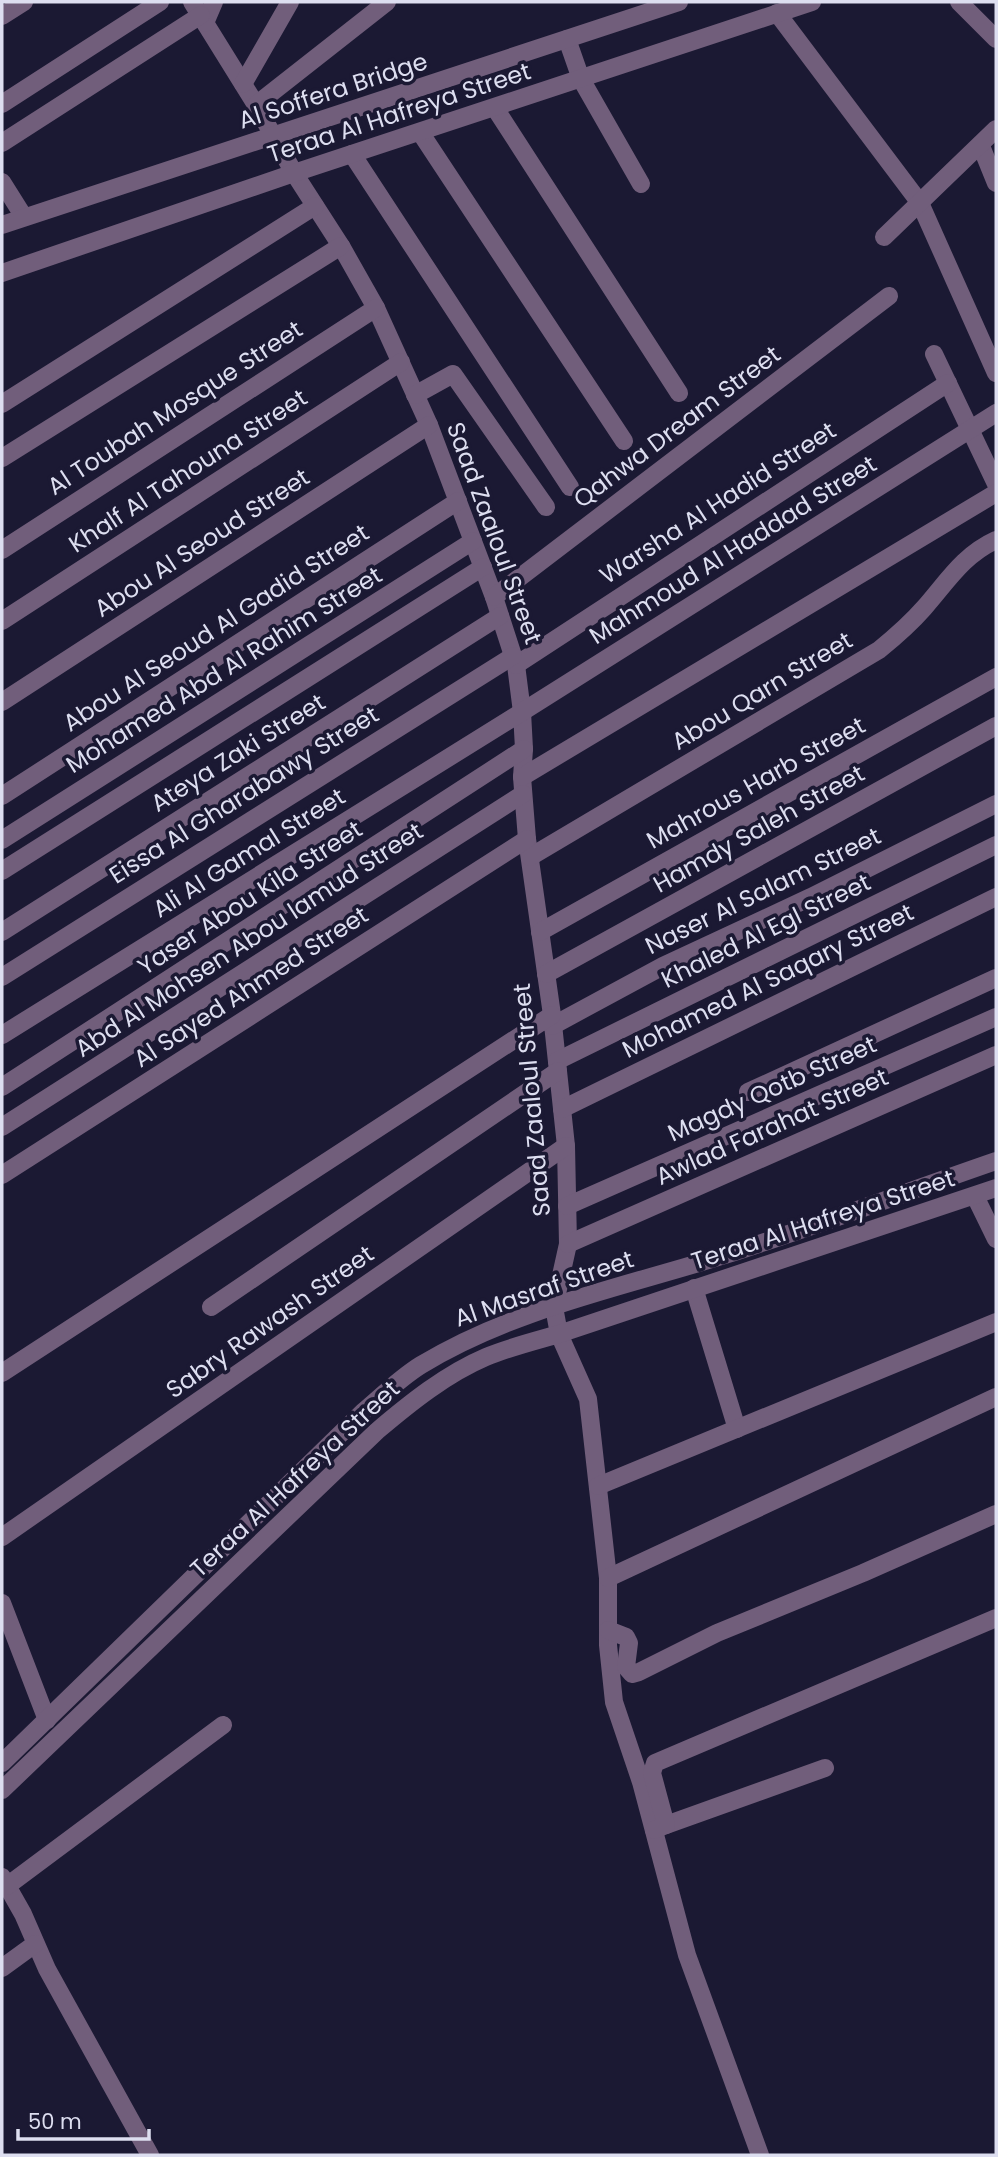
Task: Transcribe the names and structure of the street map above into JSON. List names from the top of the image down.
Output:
{
  "streets": {
    "street": [
      "Al Soffera Bridge",
      "Teraa Al Hafreya Street",
      "Al Toubah Mosque Street",
      "Qahwa Dream Street",
      "Khalf Al Tahouna Street",
      "Warsha Al Hadid Street",
      "Saad Zaaloul Street",
      "Abou Al Seoud Street",
      "Mahmoud Al Haddad Street",
      "Abou Al Seoud Al Gadid Street",
      "Mohamed Abd Al Rahim Street",
      "Abou Qarn Street",
      "Ateya Zaki Street",
      "Mahrous Harb Street",
      "Eissa Al Gharabawy Street",
      "Hamdy Saleh Street",
      "Ali Al Gamal Street",
      "Naser Al Salam Street",
      "Yaser Abou Kila Street",
      "Khaled Al Egl Street",
      "Abd Al Mohsen Abou lamud Street",
      "Mohamed Al Saqary Street",
      "Al Sayed Ahmed Street",
      "Magdy Qotb Street",
      "Awlad Farahat Street",
      "Al Masraf Street",
      "Sabry Rawash Street"
    ]
  },
  "crossings": [
    ["Al Soffera Bridge", "Saad Zaaloul Street"],
    ["Teraa Al Hafreya Street", "Saad Zaaloul Street"],
    ["Al Toubah Mosque Street", "Saad Zaaloul Street"],
    ["Qahwa Dream Street", "Saad Zaaloul Street"],
    ["Khalf Al Tahouna Street", "Saad Zaaloul Street"],
    ["Warsha Al Hadid Street", "Saad Zaaloul Street"],
    ["Warsha Al Hadid Street", "Eissa Al Gharabawy Street"],
    ["Saad Zaaloul Street", "Abou Al Seoud Street"],
    ["Saad Zaaloul Street", "Mahmoud Al Haddad Street"],
    ["Saad Zaaloul Street", "Abou Al Seoud Al Gadid Street"],
    ["Saad Zaaloul Street", "Mohamed Abd Al Rahim Street"],
    ["Saad Zaaloul Street", "Abou Qarn Street"],
    ["Saad Zaaloul Street", "Ateya Zaki Street"],
    ["Saad Zaaloul Street", "Mahrous Harb Street"],
    ["Saad Zaaloul Street", "Eissa Al Gharabawy Street"],
    ["Saad Zaaloul Street", "Hamdy Saleh Street"],
    ["Saad Zaaloul Street", "Ali Al Gamal Street"],
    ["Saad Zaaloul Street", "Naser Al Salam Street"],
    ["Saad Zaaloul Street", "Yaser Abou Kila Street"],
    ["Saad Zaaloul Street", "Khaled Al Egl Street"],
    ["Saad Zaaloul Street", "Abd Al Mohsen Abou lamud Street"],
    ["Saad Zaaloul Street", "Mohamed Al Saqary Street"],
    ["Saad Zaaloul Street", "Al Sayed Ahmed Street"],
    ["Saad Zaaloul Street", "Magdy Qotb Street"],
    ["Saad Zaaloul Street", "Awlad Farahat Street"],
    ["Saad Zaaloul Street", "Al Masraf Street"],
    ["Saad Zaaloul Street", "Sabry Rawash Street"],
    ["Mahmoud Al Haddad Street", "Ali Al Gamal Street"],
    ["Abou Qarn Street", "Al Sayed Ahmed Street"]
  ],
  "scale_bar": "50 m"
}
